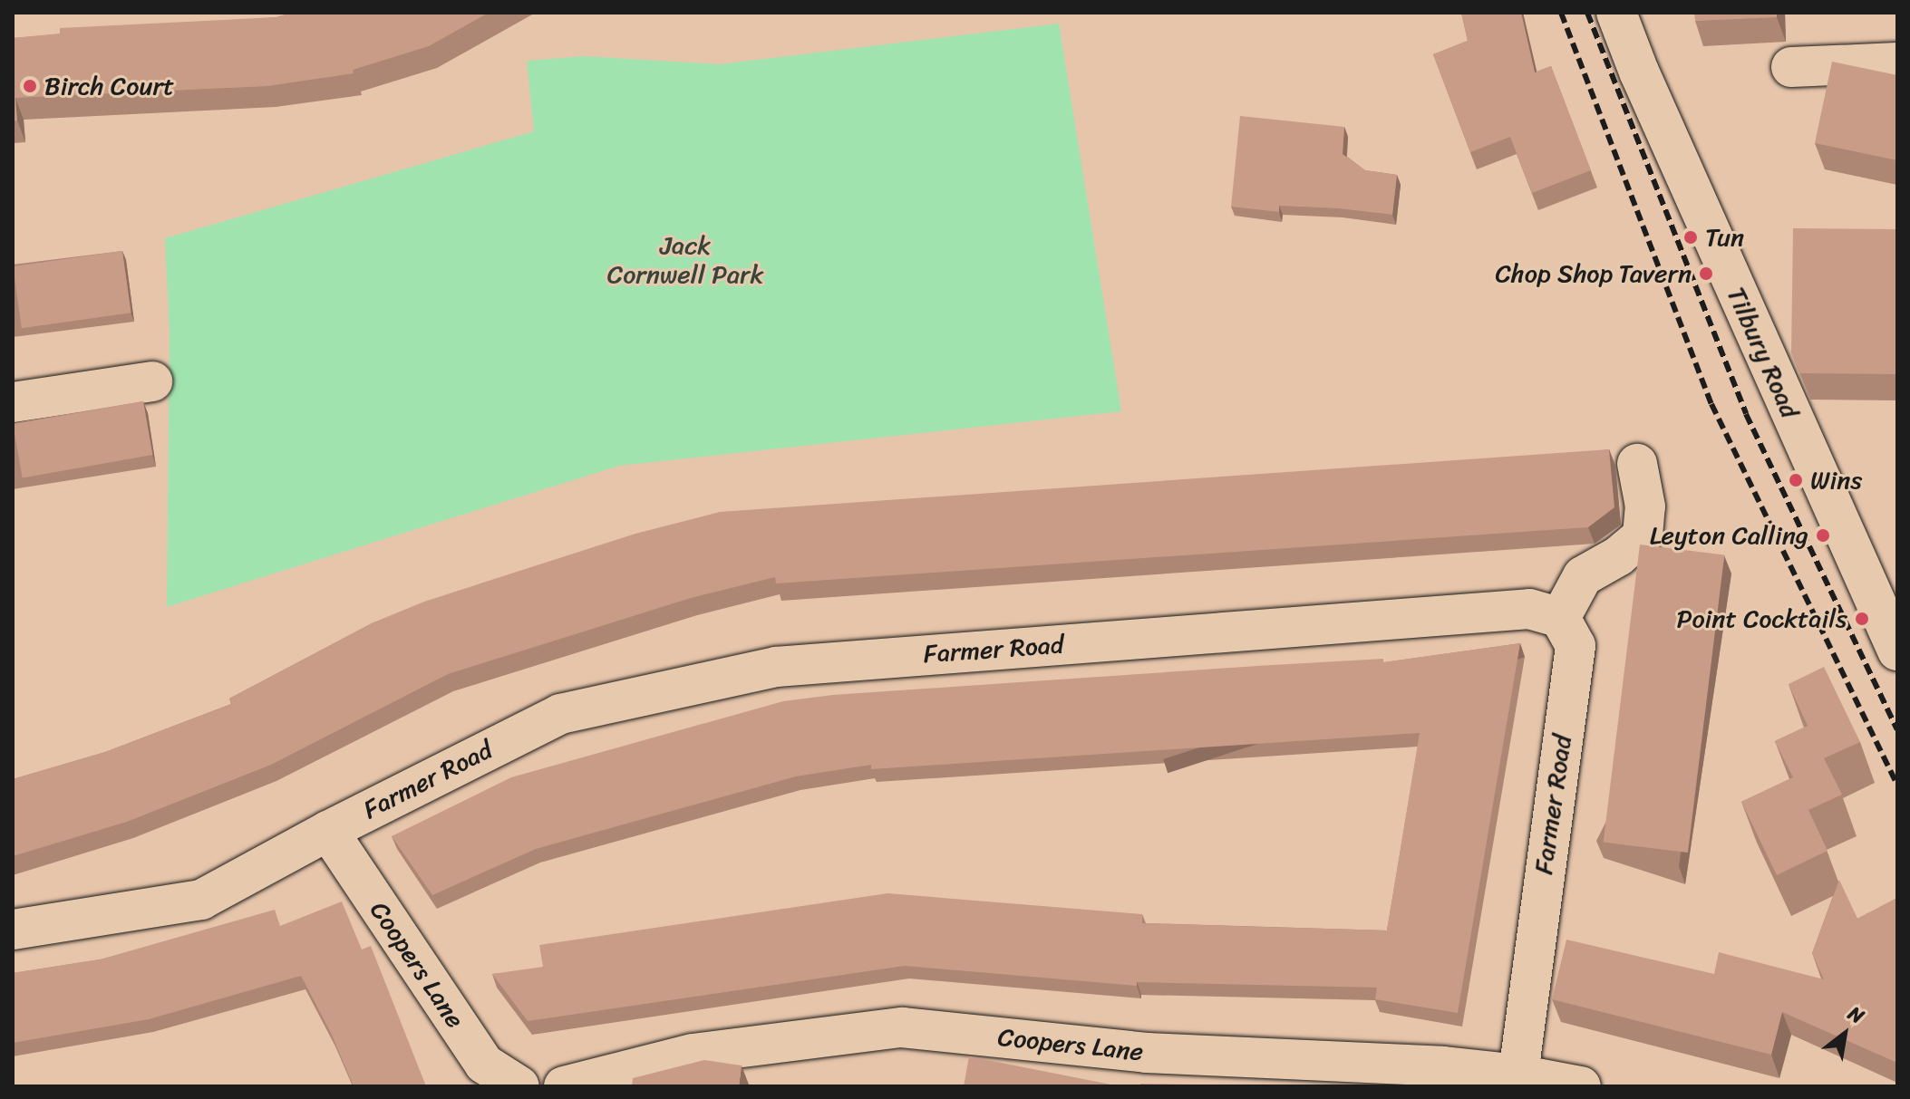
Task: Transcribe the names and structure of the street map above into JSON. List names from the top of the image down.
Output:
{
  "streets": {
    "street": ["Tilbury Road", "Farmer Road", "Coopers Lane"]
  },
  "crossings": [
    ["Farmer Road", "Coopers Lane"]
  ],
  "parks": ["Jack Cornwell Park"],
  "places": [
    "Birch Court",
    "Tun",
    "Chop Shop Tavern",
    "Wins",
    "Leyton Calling",
    "Point Cocktails"
  ],
  "north": "top right"
}
